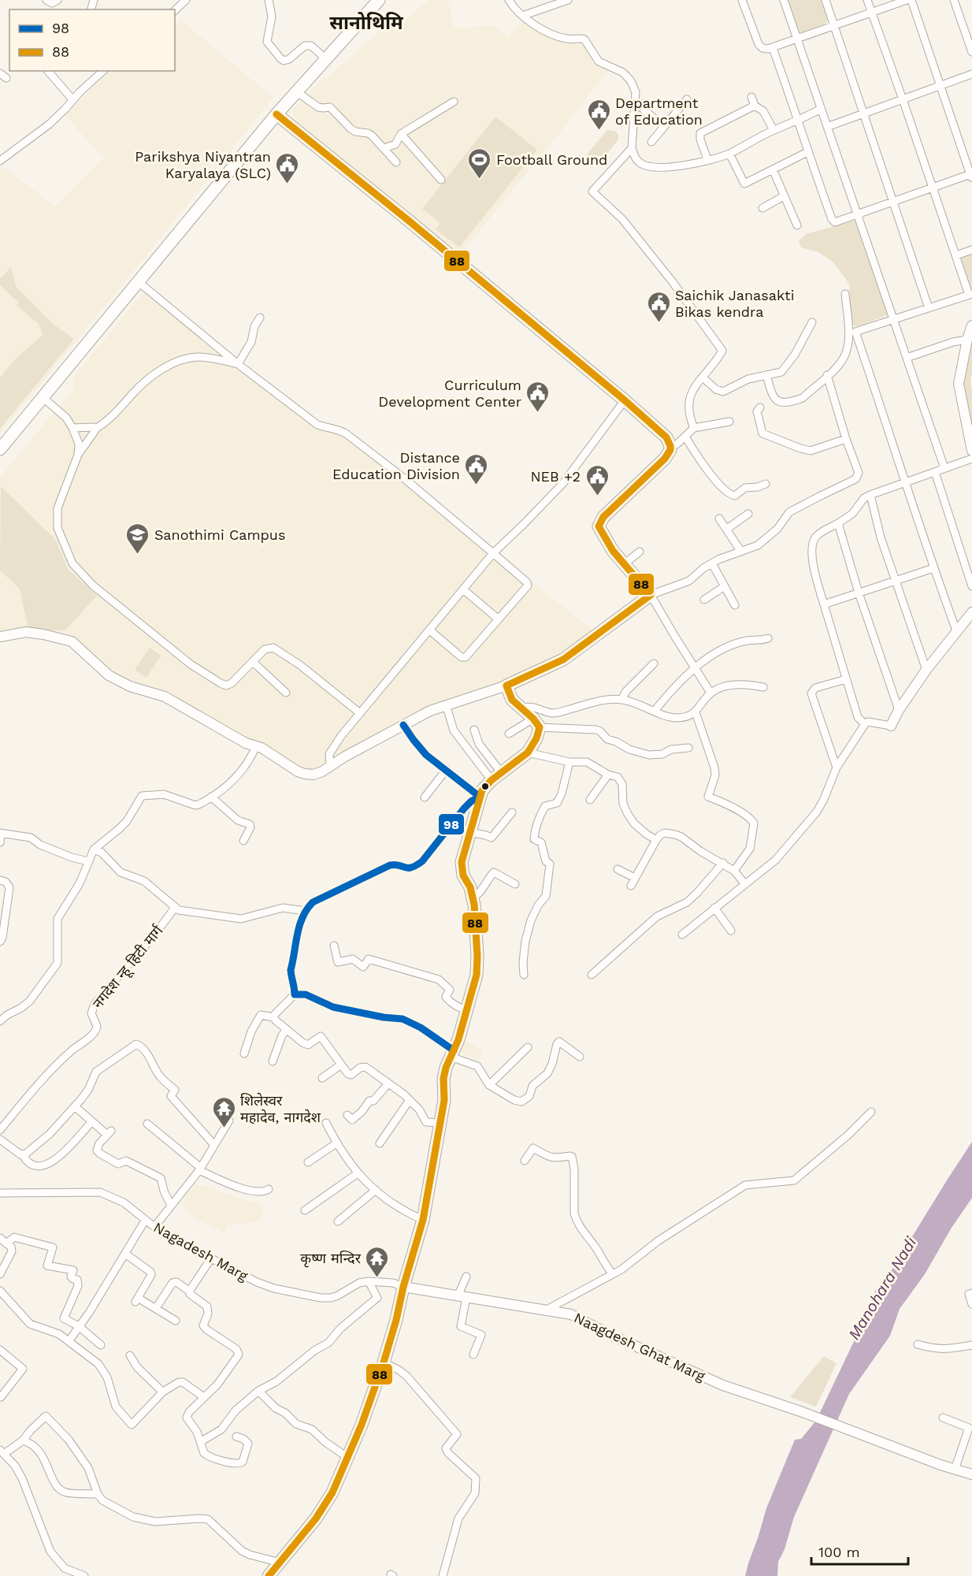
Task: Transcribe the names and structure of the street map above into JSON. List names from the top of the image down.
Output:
{
  "streets": {
    "street": ["नगदेश न्हू हिटी मार्ग", "Nagadesh Marg", "Naagdesh Ghat Marg"]
  },
  "crossings": [
    ["Nagadesh Marg", "Naagdesh Ghat Marg"]
  ],
  "districts": ["सानोथिमि"],
  "water": ["Manohara Nadi"],
  "places": {
    "public building": [
      "Department of Education",
      "Parikshya Niyantran Karyalaya (SLC)",
      "Saichik Janasakti Bikas kendra",
      "Curriculum Development Center",
      "Distance Education Division",
      "NEB +2"
    ],
    "sports": ["Football Ground"],
    "school or university": ["Sanothimi Campus"],
    "temple": ["शिलेस्वर महादेव, नागदेश", "कृष्ण मन्दिर"]
  },
  "lines": ["transit line 88", "transit line 98"],
  "legend": ["98", "88"],
  "scale_bar": "100 m"
}
